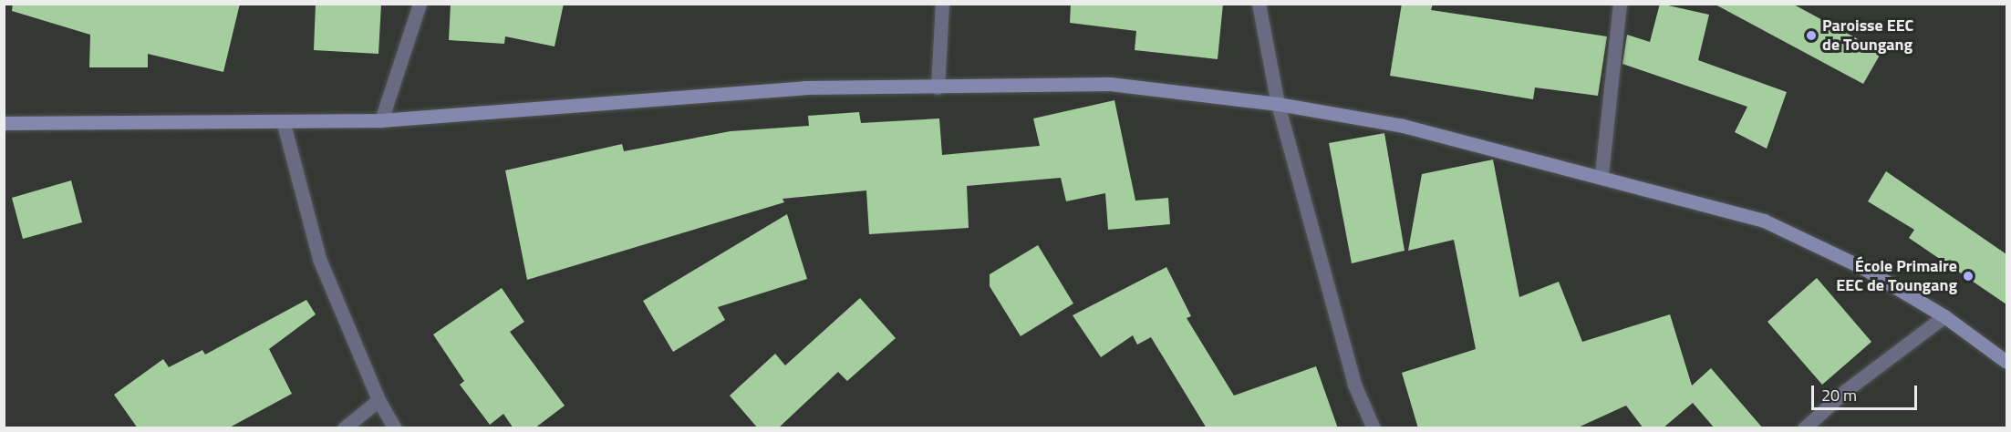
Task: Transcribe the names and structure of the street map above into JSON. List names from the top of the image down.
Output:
{
  "places": ["Paroisse EEC de Toungang", "École Primaire EEC de Toungang"],
  "scale_bar": "20 m"
}
